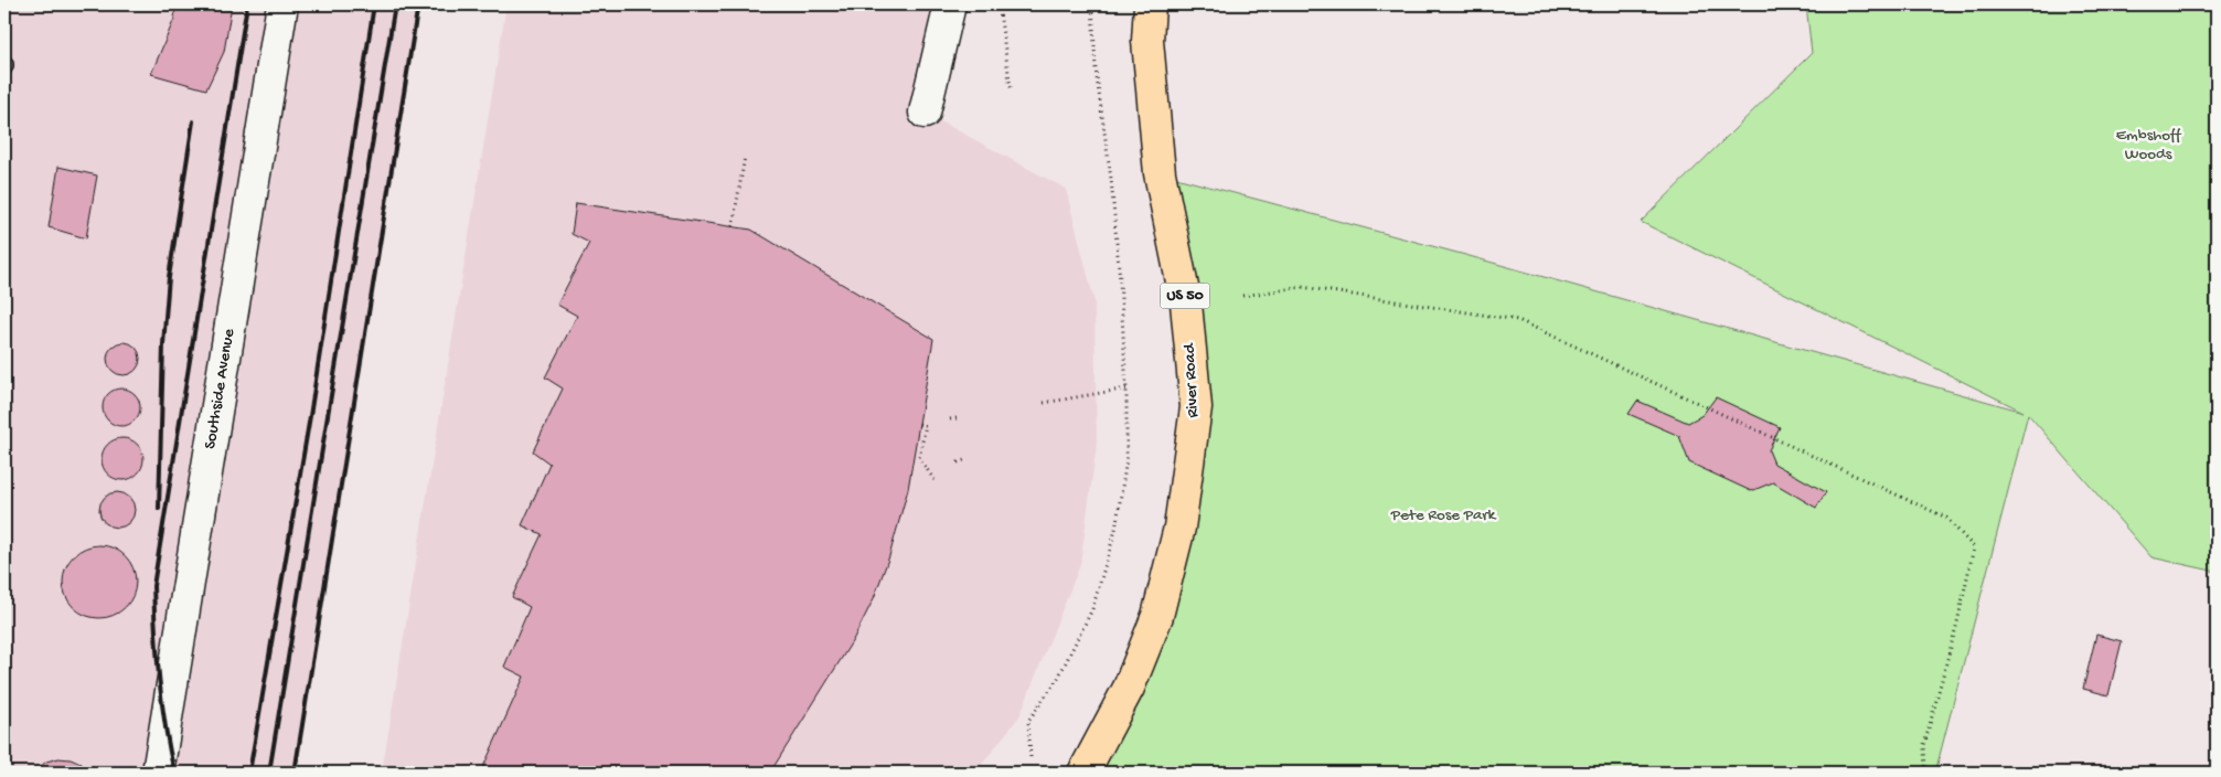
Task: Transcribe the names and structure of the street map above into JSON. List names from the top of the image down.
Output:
{
  "streets": {
    "main road": ["US 50", "River Road"],
    "street": ["Southside Avenue"]
  },
  "parks": ["Embshoff Woods", "Pete Rose Park"]
}
